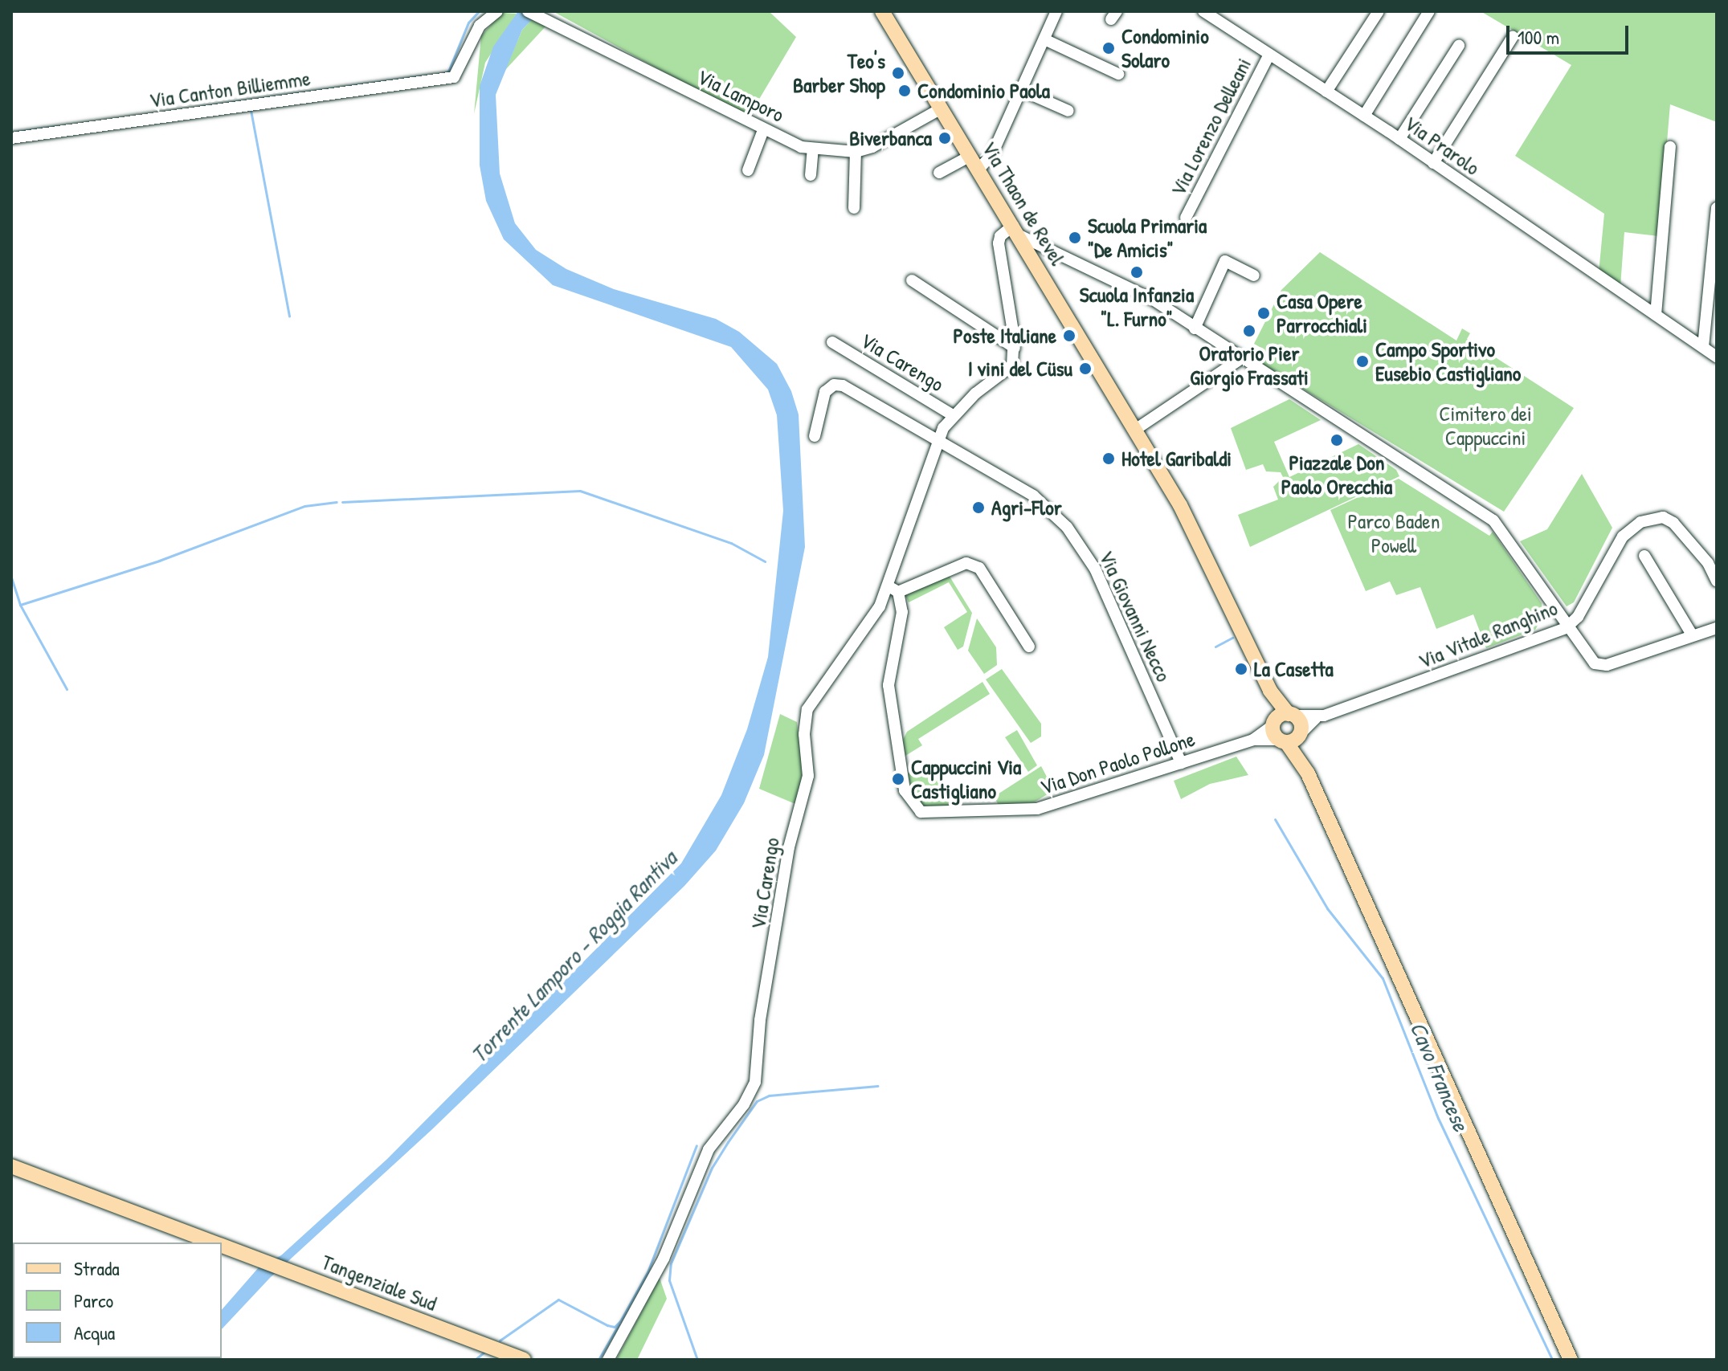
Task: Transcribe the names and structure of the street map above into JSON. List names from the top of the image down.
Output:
{
  "streets": {
    "main road": ["Via Thaon de Revel", "Tangenziale Sud"],
    "street": [
      "Via Canton Billiemme",
      "Via Lamporo",
      "Via Lorenzo Delleani",
      "Via Prarolo",
      "Via Carengo",
      "Via Giovanni Necco",
      "Via Vitale Ranghino",
      "Via Don Paolo Pollone"
    ]
  },
  "crossings": [
    ["Via Lamporo", "Via Thaon de Revel"],
    ["Via Lorenzo Delleani", "Via Prarolo"],
    ["Via Thaon de Revel", "Via Vitale Ranghino"],
    ["Via Thaon de Revel", "Via Don Paolo Pollone"],
    ["Via Carengo", "Via Giovanni Necco"],
    ["Via Carengo", "Via Don Paolo Pollone"],
    ["Via Giovanni Necco", "Via Don Paolo Pollone"],
    ["Via Vitale Ranghino", "Via Don Paolo Pollone"]
  ],
  "water": ["Torrente Lamporo - Roggia Rantiva", "Cavo Francese"],
  "parks": ["Cimitero dei Cappuccini", "Parco Baden Powell"],
  "places": [
    "Condominio Solaro",
    "Teo's Barber Shop",
    "Condominio Paola",
    "Biverbanca",
    "Scuola Primaria \"De Amicis\"",
    "Scuola Infanzia \"L. Furno\"",
    "Casa Opere Parrocchiali",
    "Oratorio Pier Giorgio Frassati",
    "Poste Italiane",
    "Campo Sportivo Eusebio Castigliano",
    "I vini del Cüsu",
    "Piazzale Don Paolo Orecchia",
    "Hotel Garibaldi",
    "Agri-Flor",
    "La Casetta",
    "Cappuccini Via Castigliano"
  ],
  "legend": ["Strada", "Parco", "Acqua"],
  "scale_bar": "100 m"
}
